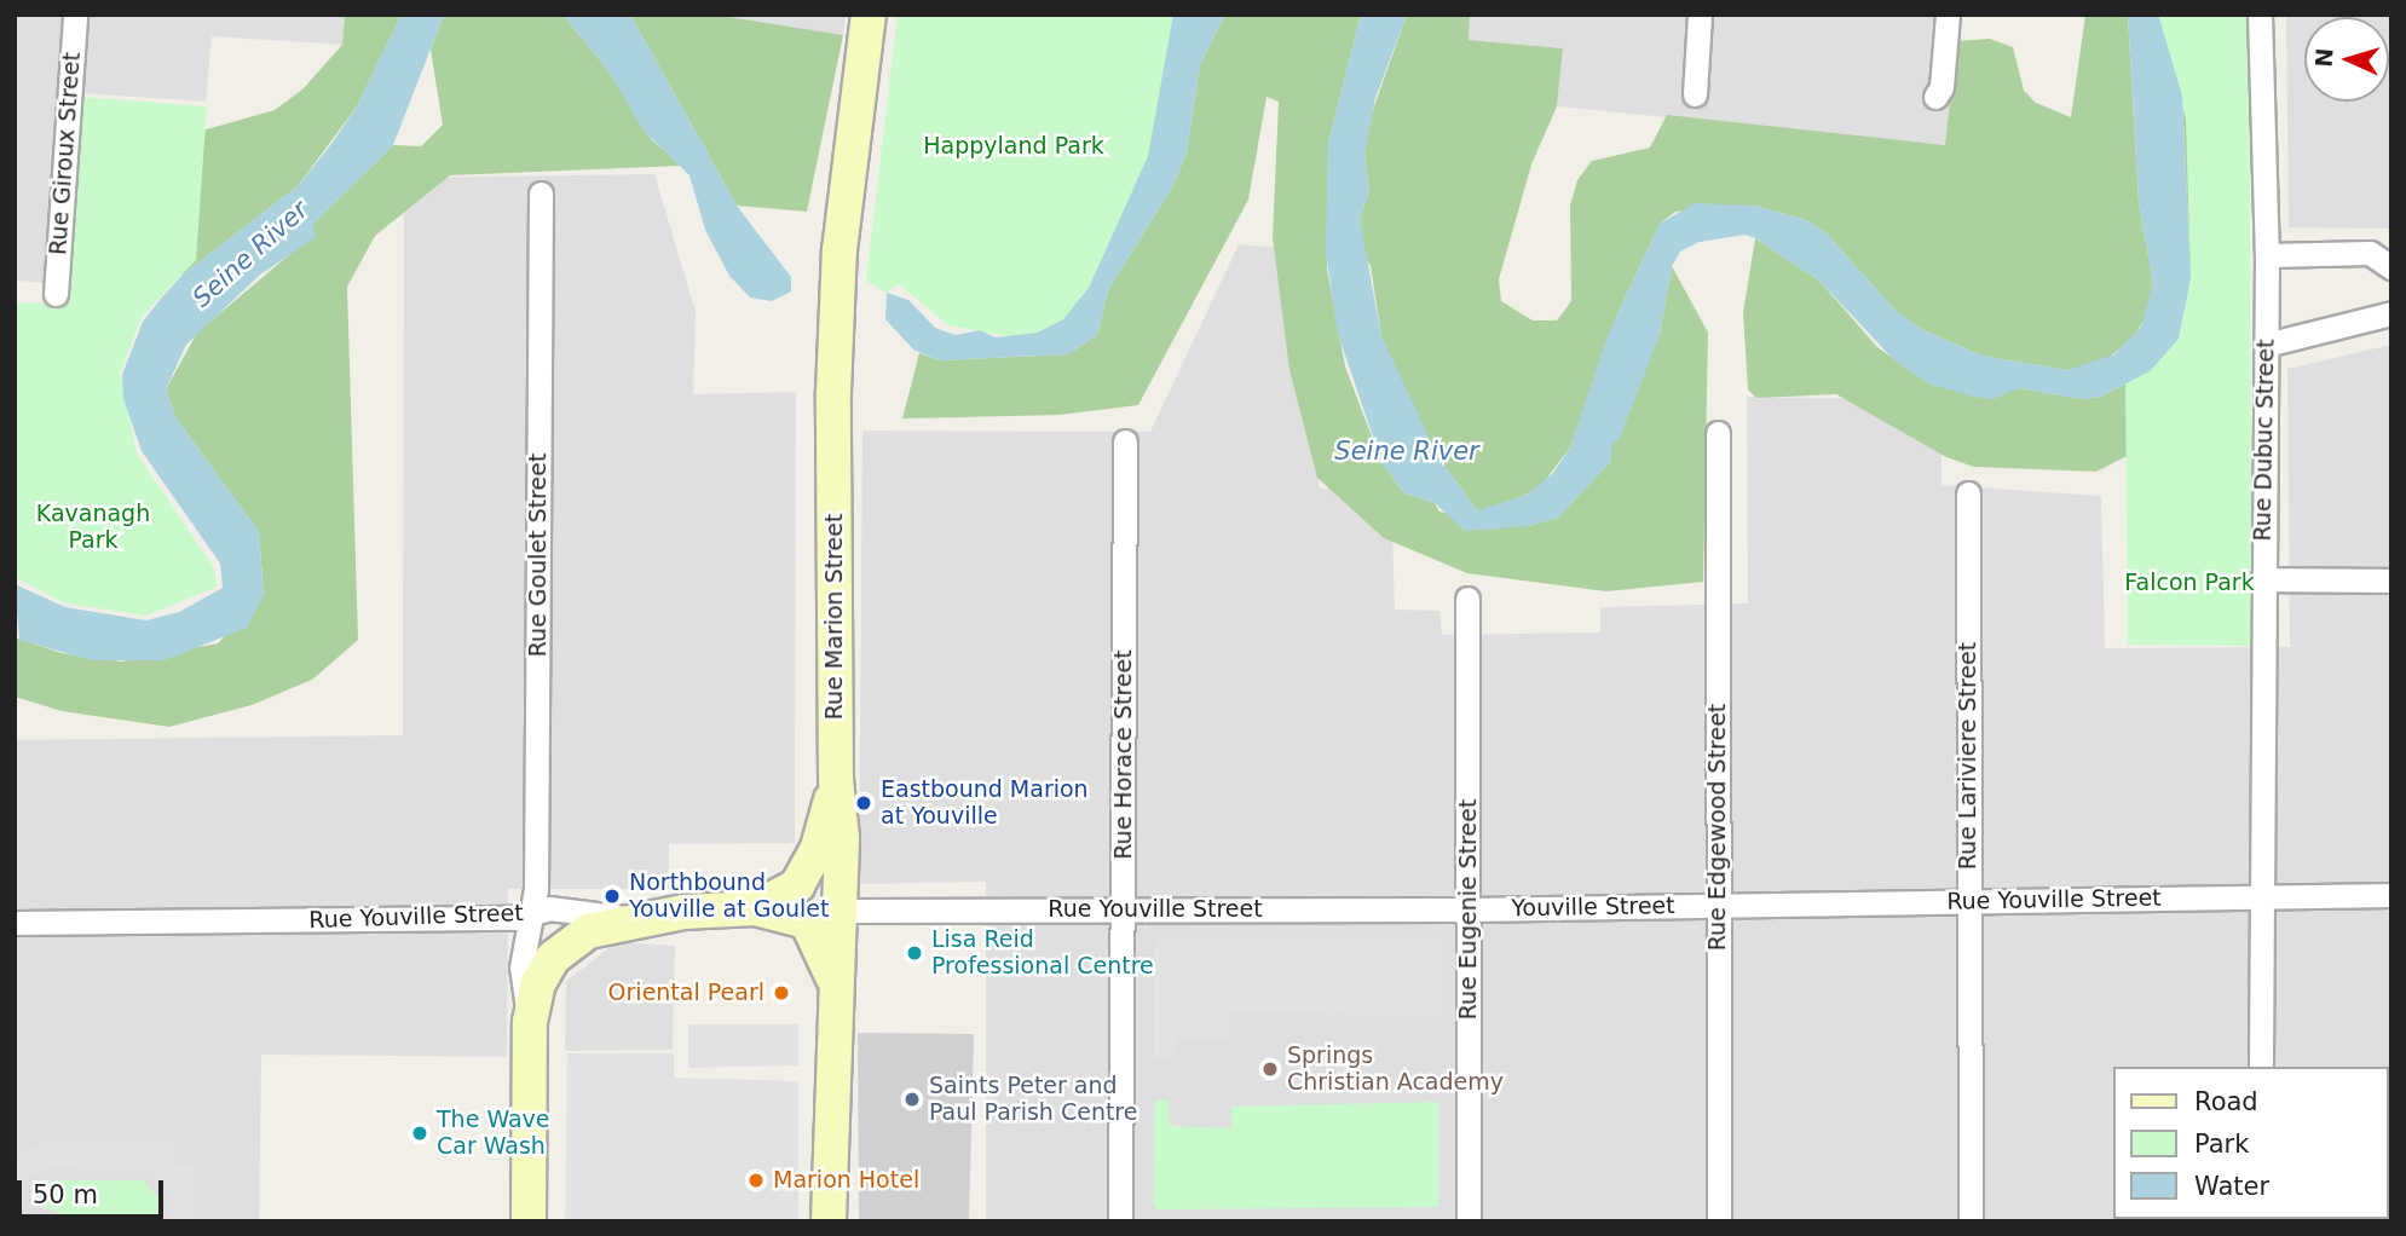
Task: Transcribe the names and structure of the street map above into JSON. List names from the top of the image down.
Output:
{
  "streets": {
    "main road": ["Rue Marion Street", "Rue Youville Street"],
    "street": [
      "Rue Giroux Street",
      "Rue Dubuc Street",
      "Rue Goulet Street",
      "Rue Horace Street",
      "Rue Lariviere Street",
      "Rue Edgewood Street",
      "Youville Street",
      "Rue Eugenie Street"
    ]
  },
  "crossings": [
    ["Rue Dubuc Street", "Rue Youville Street"],
    ["Rue Goulet Street", "Rue Youville Street"],
    ["Rue Marion Street", "Rue Youville Street"],
    ["Rue Horace Street", "Rue Youville Street"],
    ["Rue Lariviere Street", "Rue Youville Street"],
    ["Rue Edgewood Street", "Rue Youville Street"],
    ["Rue Edgewood Street", "Youville Street"],
    ["Rue Youville Street", "Youville Street"],
    ["Rue Youville Street", "Rue Eugenie Street"],
    ["Youville Street", "Rue Eugenie Street"]
  ],
  "water": ["Seine River"],
  "parks": ["Happyland Park", "Kavanagh Park", "Falcon Park"],
  "places": [
    "Eastbound Marion at Youville",
    "Northbound Youville at Goulet",
    "Lisa Reid Professional Centre",
    "Oriental Pearl",
    "Springs Christian Academy",
    "Saints Peter and Paul Parish Centre",
    "The Wave Car Wash",
    "Marion Hotel"
  ],
  "legend": ["Road", "Park", "Water"],
  "scale_bar": "50 m",
  "north": "left"
}
